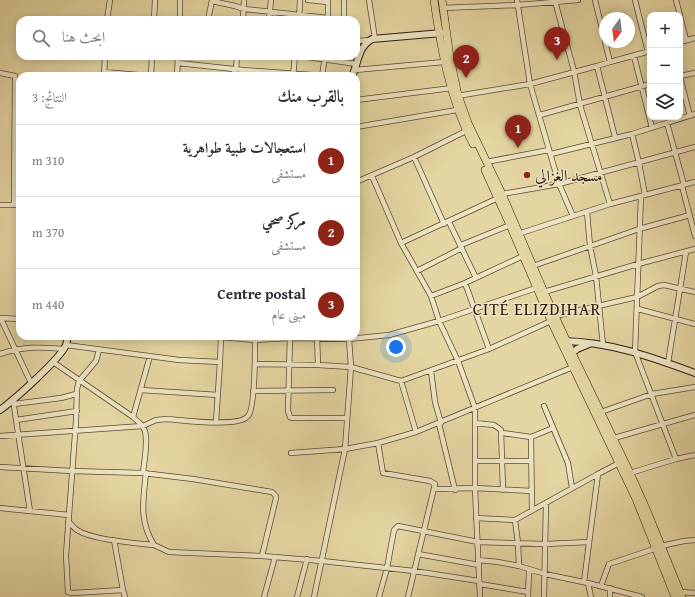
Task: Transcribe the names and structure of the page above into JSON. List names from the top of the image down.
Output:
{
  "districts": ["CITÉ ELIZDIHAR"],
  "places": ["مسجد الغزالي"],
  "north": "bottom",
  "page": {
    "map_buttons": ["+", "−"],
    "search": "ابحث هنا",
    "pins": ["3", "2", "1"],
    "heading": ["بالقرب منك", "النتائج: 3"],
    "list": [
      {
        "mark": "1",
        "name": "استعجالات طبية طواهرية",
        "note": "مستشفى",
        "value": "310 m"
      },
      {
        "mark": "2",
        "name": "مركز صحي",
        "note": "مستشفى",
        "value": "370 m"
      },
      {
        "mark": "3",
        "name": "Centre postal",
        "note": "مبنى عام",
        "value": "440 m"
      }
    ]
  }
}
